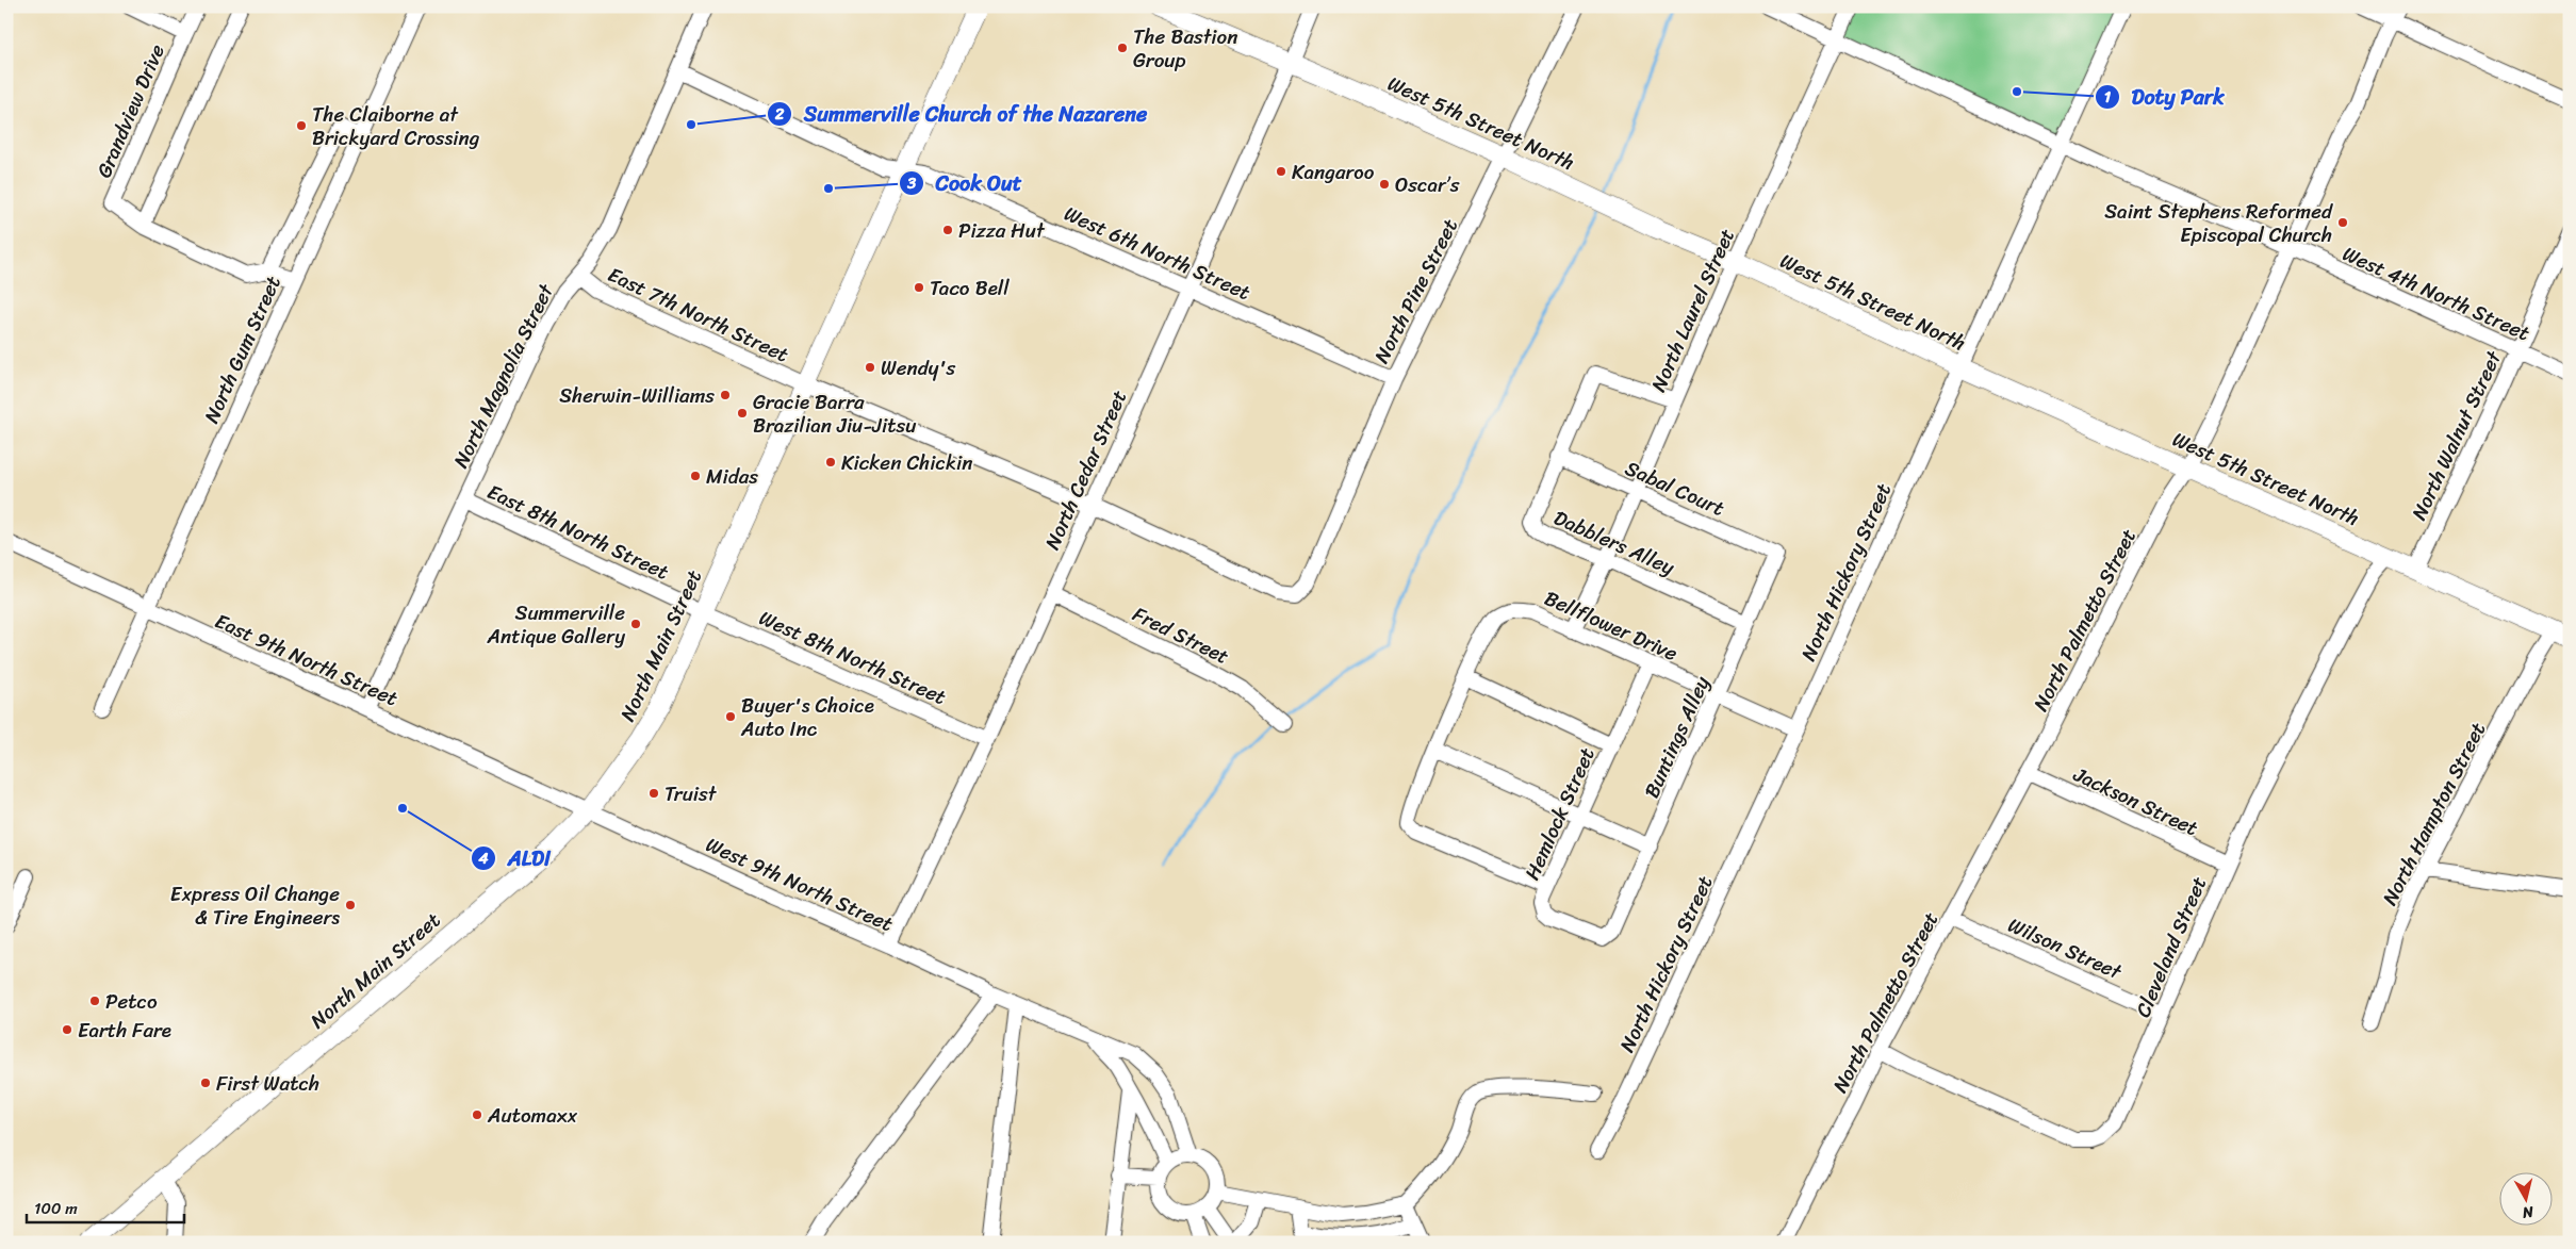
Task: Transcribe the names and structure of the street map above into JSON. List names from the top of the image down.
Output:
{
  "streets": {
    "main road": ["West 5th Street North", "North Main Street"],
    "street": [
      "Grandview Drive",
      "West 6th North Street",
      "North Pine Street",
      "West 4th North Street",
      "North Laurel Street",
      "East 7th North Street",
      "North Gum Street",
      "North Magnolia Street",
      "North Walnut Street",
      "North Cedar Street",
      "Sabal Court",
      "East 8th North Street",
      "Dabblers Alley",
      "North Hickory Street",
      "North Palmetto Street",
      "Bellflower Drive",
      "Fred Street",
      "West 8th North Street",
      "East 9th North Street",
      "Buntings Alley",
      "Jackson Street",
      "Hemlock Street",
      "North Hampton Street",
      "West 9th North Street",
      "Cleveland Street",
      "Wilson Street"
    ]
  },
  "crossings": [
    ["West 5th Street North", "North Pine Street"],
    ["West 5th Street North", "North Laurel Street"],
    ["West 5th Street North", "North Walnut Street"],
    ["West 5th Street North", "North Cedar Street"],
    ["West 5th Street North", "North Hickory Street"],
    ["West 5th Street North", "North Palmetto Street"],
    ["West 5th Street North", "North Hampton Street"],
    ["West 5th Street North", "Cleveland Street"],
    ["West 6th North Street", "North Pine Street"],
    ["West 6th North Street", "North Magnolia Street"],
    ["West 6th North Street", "North Cedar Street"],
    ["West 6th North Street", "North Main Street"],
    ["North Pine Street", "East 7th North Street"],
    ["West 4th North Street", "North Laurel Street"],
    ["West 4th North Street", "North Walnut Street"],
    ["West 4th North Street", "North Hickory Street"],
    ["West 4th North Street", "North Palmetto Street"],
    ["North Laurel Street", "Sabal Court"],
    ["North Laurel Street", "Dabblers Alley"],
    ["North Laurel Street", "Bellflower Drive"],
    ["East 7th North Street", "North Magnolia Street"],
    ["East 7th North Street", "North Cedar Street"],
    ["East 7th North Street", "North Main Street"],
    ["North Gum Street", "East 9th North Street"],
    ["North Magnolia Street", "East 8th North Street"],
    ["North Magnolia Street", "East 9th North Street"],
    ["North Cedar Street", "Fred Street"],
    ["North Cedar Street", "West 8th North Street"],
    ["North Cedar Street", "West 9th North Street"],
    ["Sabal Court", "Dabblers Alley"],
    ["Sabal Court", "Buntings Alley"],
    ["East 8th North Street", "North Main Street"],
    ["East 8th North Street", "West 8th North Street"],
    ["Dabblers Alley", "Buntings Alley"],
    ["North Hickory Street", "Bellflower Drive"],
    ["North Palmetto Street", "Jackson Street"],
    ["North Palmetto Street", "Cleveland Street"],
    ["North Palmetto Street", "Wilson Street"],
    ["Bellflower Drive", "Buntings Alley"],
    ["Bellflower Drive", "Hemlock Street"],
    ["North Main Street", "West 8th North Street"],
    ["North Main Street", "East 9th North Street"],
    ["North Main Street", "West 9th North Street"],
    ["East 9th North Street", "West 9th North Street"],
    ["Buntings Alley", "Hemlock Street"],
    ["Jackson Street", "Cleveland Street"],
    ["Cleveland Street", "Wilson Street"]
  ],
  "places": [
    "The Bastion Group",
    "Doty Park",
    "Summerville Church of the Nazarene",
    "The Claiborne at Brickyard Crossing",
    "Kangaroo",
    "Oscar’s",
    "Cook Out",
    "Saint Stephens Reformed Episcopal Church",
    "Pizza Hut",
    "Taco Bell",
    "Wendy's",
    "Sherwin-Williams",
    "Gracie Barra Brazilian Jiu-Jitsu",
    "Kicken Chickin",
    "Midas",
    "Summerville Antique Gallery",
    "Buyer's Choice Auto Inc",
    "Truist",
    "ALDI",
    "Express Oil Change & Tire Engineers",
    "Petco",
    "Earth Fare",
    "First Watch",
    "Automaxx"
  ],
  "scale_bar": "100 m",
  "north": "bottom"
}
